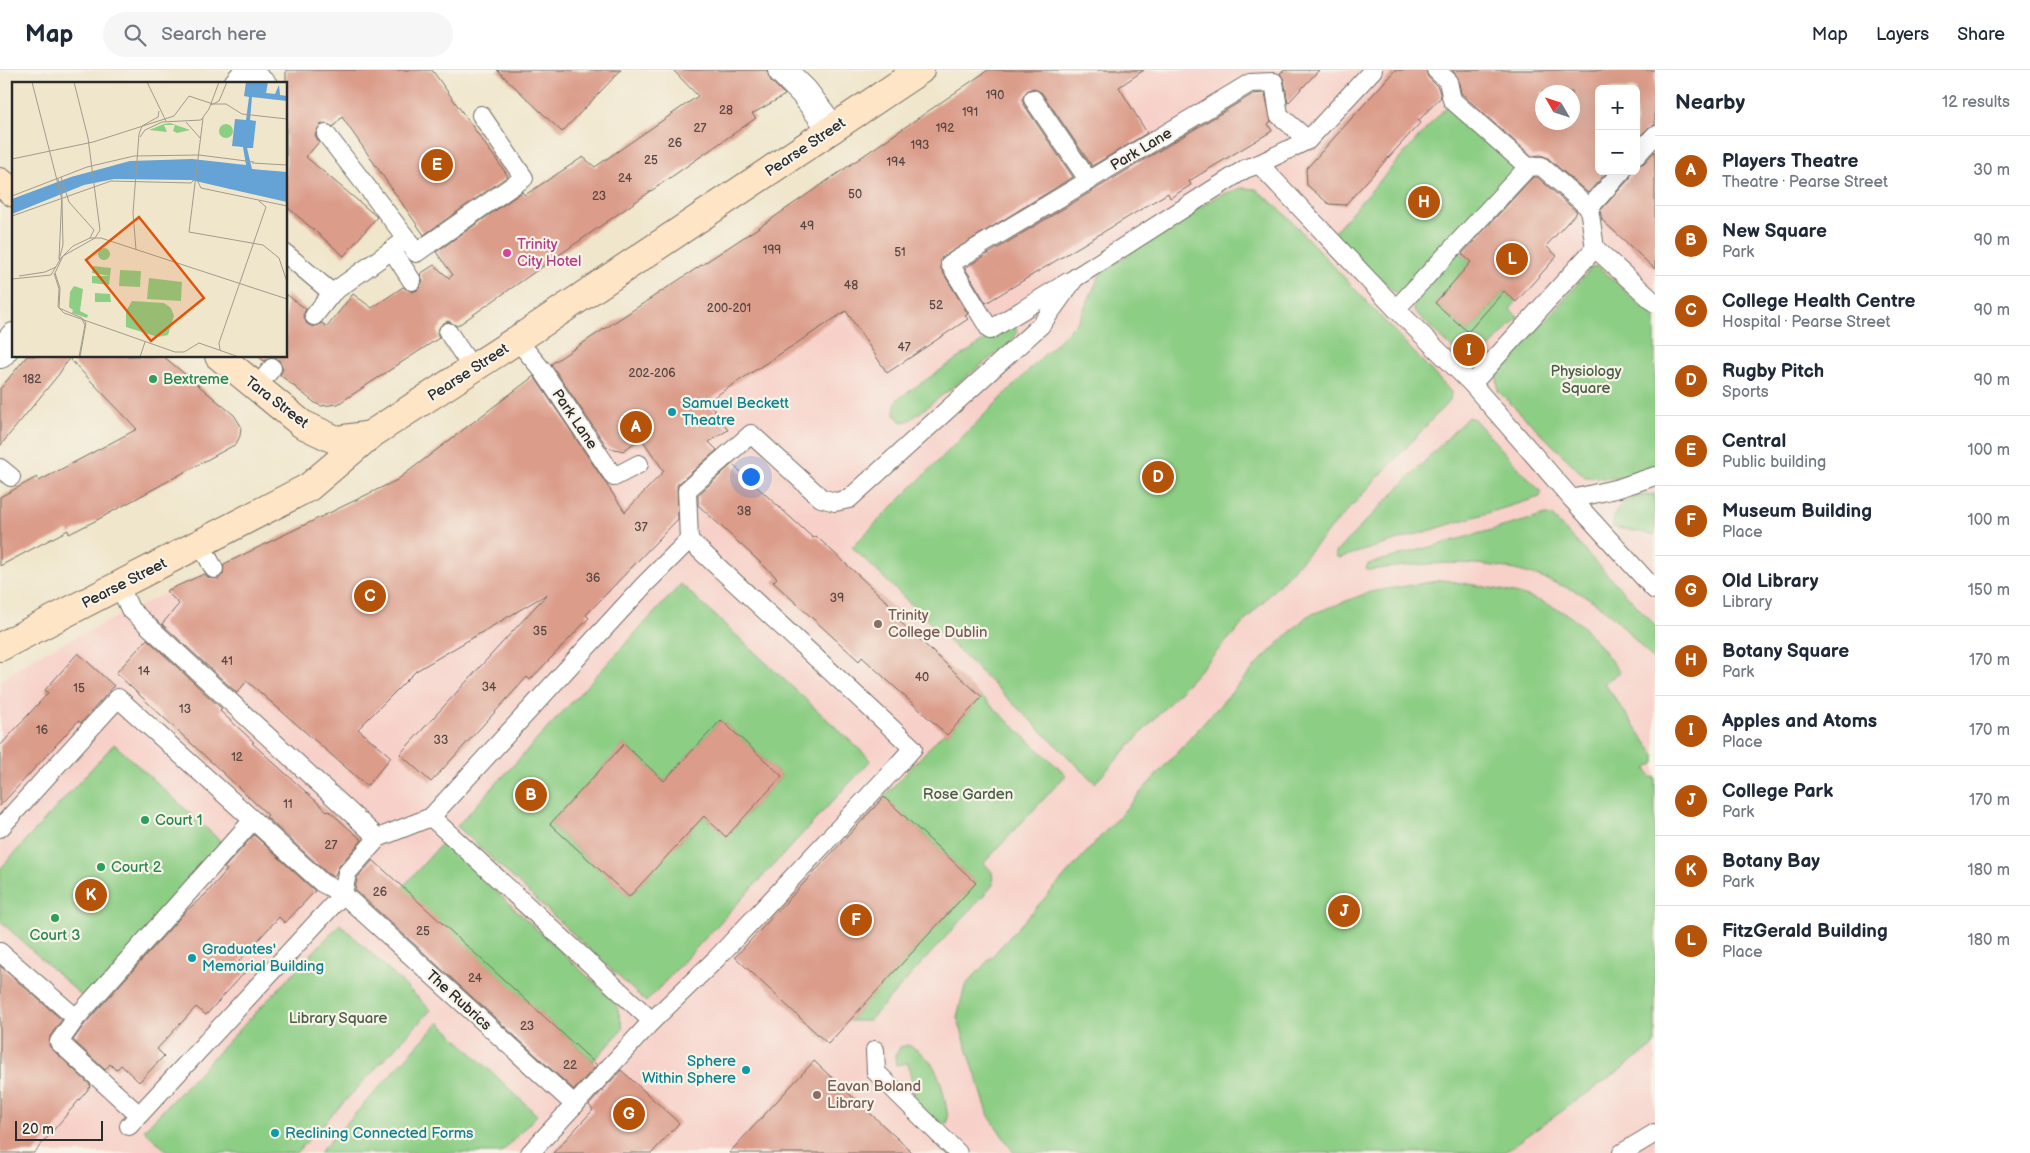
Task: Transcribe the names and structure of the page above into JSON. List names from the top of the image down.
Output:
{
  "streets": {
    "main road": ["Pearse Street", "Tara Street"],
    "lane": ["Park Lane", "The Rubrics"]
  },
  "crossings": [
    ["Pearse Street", "Park Lane"],
    ["Pearse Street", "Tara Street"]
  ],
  "parks": ["Physiology Square", "Rose Garden", "Library Square"],
  "places": [
    "Trinity City Hotel",
    "Bextreme",
    "Samuel Beckett Theatre",
    "Trinity College Dublin",
    "Court 1",
    "Court 2",
    "Court 3",
    "Graduates' Memorial Building",
    "Sphere Within Sphere",
    "Eavan Boland Library",
    "Reclining Connected Forms"
  ],
  "house_numbers": [
    "190",
    "28",
    "191",
    "27",
    "192",
    "26",
    "193",
    "25",
    "194",
    "24",
    "50",
    "23",
    "49",
    "199",
    "51",
    "48",
    "52",
    "200-201",
    "47",
    "202-206",
    "182",
    "38",
    "37",
    "36",
    "39",
    "35",
    "41",
    "14",
    "40",
    "34",
    "15",
    "13",
    "16",
    "33",
    "12",
    "11",
    "27",
    "26",
    "25",
    "24",
    "23",
    "22"
  ],
  "scale_bar": "20 m",
  "north": "top left",
  "page": {
    "header": "Map",
    "search": "Search here",
    "nav": ["Map", "Layers", "Share"],
    "heading": ["Nearby", "12 results"],
    "map_buttons": ["+", "−"],
    "list": [
      {
        "mark": "A",
        "name": "Players Theatre",
        "note": "Theatre · Pearse Street",
        "value": "30 m"
      },
      {
        "mark": "B",
        "name": "New Square",
        "note": "Park",
        "value": "90 m"
      },
      {
        "mark": "C",
        "name": "College Health Centre",
        "note": "Hospital · Pearse Street",
        "value": "90 m"
      },
      {
        "mark": "D",
        "name": "Rugby Pitch",
        "note": "Sports",
        "value": "90 m"
      },
      {
        "mark": "E",
        "name": "Central",
        "note": "Public building",
        "value": "100 m"
      },
      {
        "mark": "F",
        "name": "Museum Building",
        "note": "Place",
        "value": "100 m"
      },
      {
        "mark": "G",
        "name": "Old Library",
        "note": "Library",
        "value": "150 m"
      },
      {
        "mark": "H",
        "name": "Botany Square",
        "note": "Park",
        "value": "170 m"
      },
      {
        "mark": "I",
        "name": "Apples and Atoms",
        "note": "Place",
        "value": "170 m"
      },
      {
        "mark": "J",
        "name": "College Park",
        "note": "Park",
        "value": "170 m"
      },
      {
        "mark": "K",
        "name": "Botany Bay",
        "note": "Park",
        "value": "180 m"
      },
      {
        "mark": "L",
        "name": "FitzGerald Building",
        "note": "Place",
        "value": "180 m"
      }
    ],
    "pins": [
      "E",
      "H",
      "L",
      "I",
      "A",
      "D",
      "C",
      "B",
      "K",
      "J",
      "F",
      "G"
    ],
    "scale": "20 m"
  }
}
